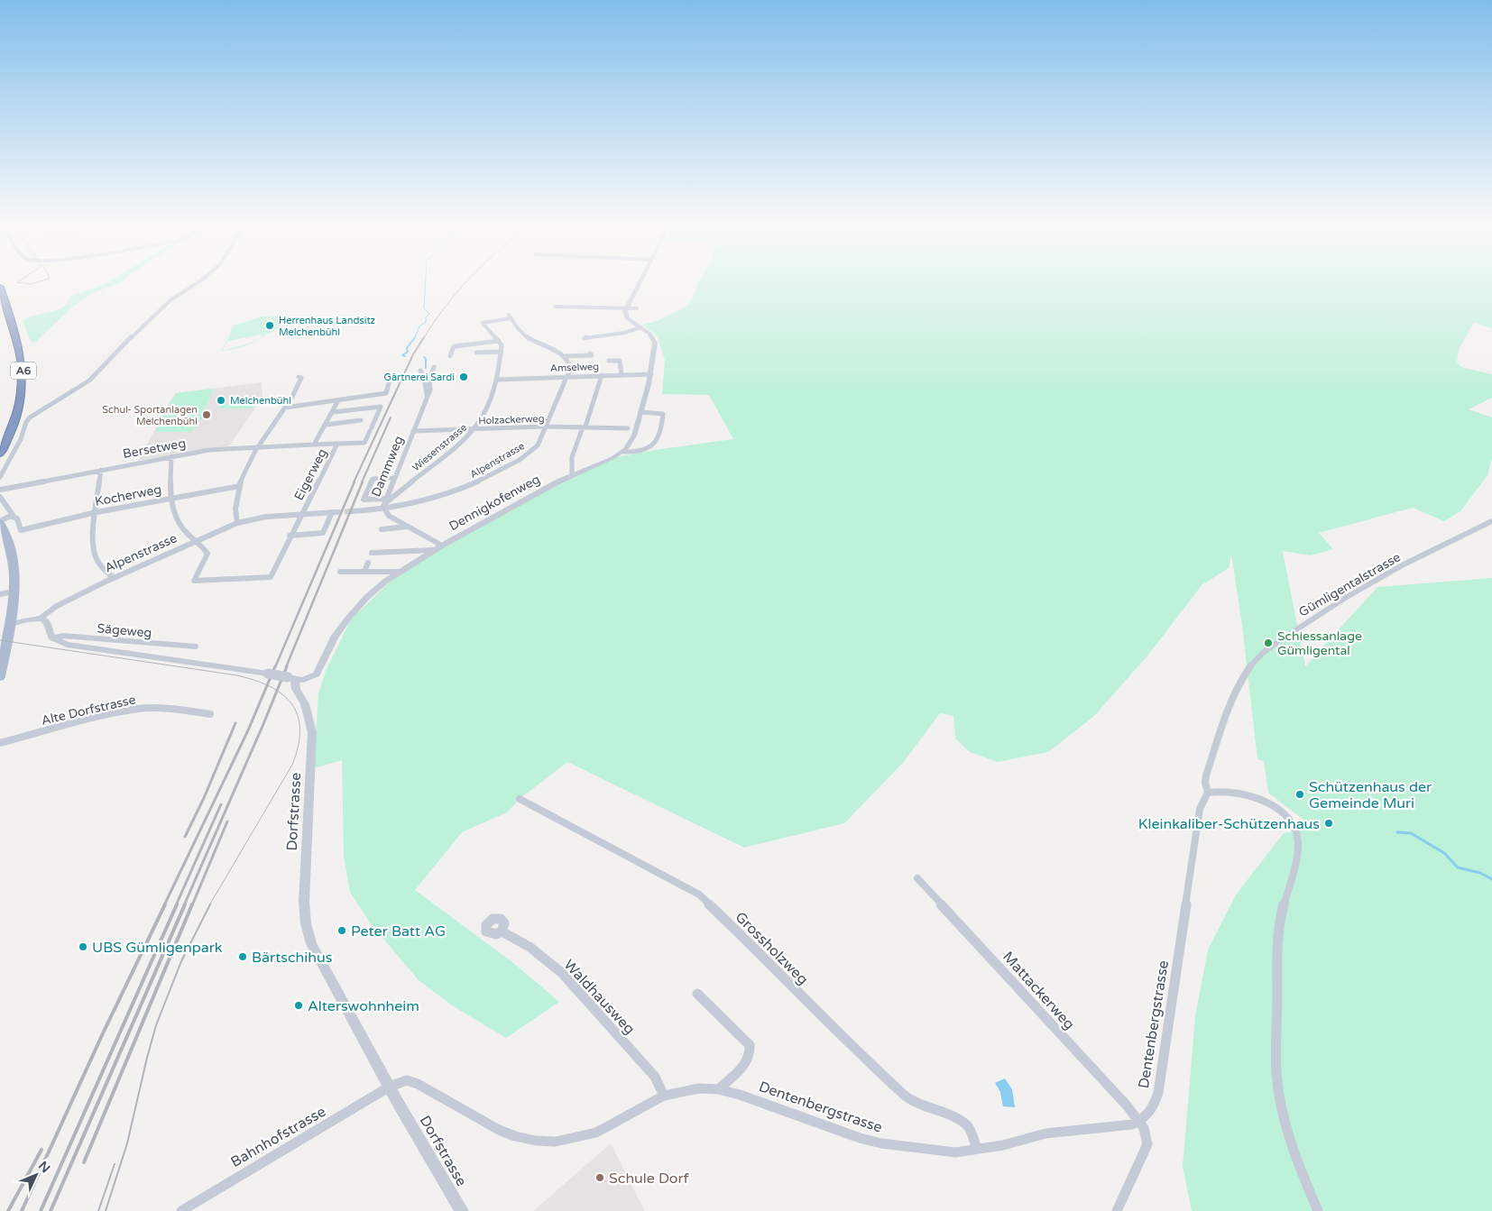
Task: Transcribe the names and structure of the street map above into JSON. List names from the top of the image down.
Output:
{
  "streets": {
    "highway": ["A6"],
    "street": [
      "Amselweg",
      "Holzackerweg",
      "Wiesenstrasse",
      "Bersetweg",
      "Alpenstrasse",
      "Dammweg",
      "Eigerweg",
      "Kocherweg",
      "Dennigkofenweg",
      "Gümligentalstrasse",
      "Sägeweg",
      "Alte Dorfstrasse",
      "Dorfstrasse",
      "Grossholzweg",
      "Mattackerweg",
      "Waldhausweg",
      "Dentenbergstrasse",
      "Bahnhofstrasse"
    ]
  },
  "crossings": [
    ["Amselweg", "Wiesenstrasse"],
    ["Amselweg", "Alpenstrasse"],
    ["Holzackerweg", "Wiesenstrasse"],
    ["Holzackerweg", "Alpenstrasse"],
    ["Holzackerweg", "Dammweg"],
    ["Wiesenstrasse", "Alpenstrasse"],
    ["Wiesenstrasse", "Dammweg"],
    ["Bersetweg", "Eigerweg"],
    ["Alpenstrasse", "Dammweg"],
    ["Alpenstrasse", "Eigerweg"],
    ["Dammweg", "Dennigkofenweg"],
    ["Dennigkofenweg", "Dorfstrasse"],
    ["Gümligentalstrasse", "Dentenbergstrasse"],
    ["Dorfstrasse", "Dentenbergstrasse"],
    ["Dorfstrasse", "Bahnhofstrasse"],
    ["Grossholzweg", "Dentenbergstrasse"],
    ["Mattackerweg", "Dentenbergstrasse"],
    ["Waldhausweg", "Dentenbergstrasse"],
    ["Dentenbergstrasse", "Bahnhofstrasse"]
  ],
  "places": [
    "Herrenhaus Landsitz Melchenbühl",
    "Gärtnerei Sardi",
    "Melchenbühl",
    "Schul- Sportanlagen Melchenbühl",
    "Schiessanlage Gümligental",
    "Schützenhaus der Gemeinde Muri",
    "Kleinkaliber-Schützenhaus",
    "Peter Batt AG",
    "UBS Gümligenpark",
    "Bärtschihus",
    "Alterswohnheim",
    "Schule Dorf"
  ],
  "north": "top right"
}
